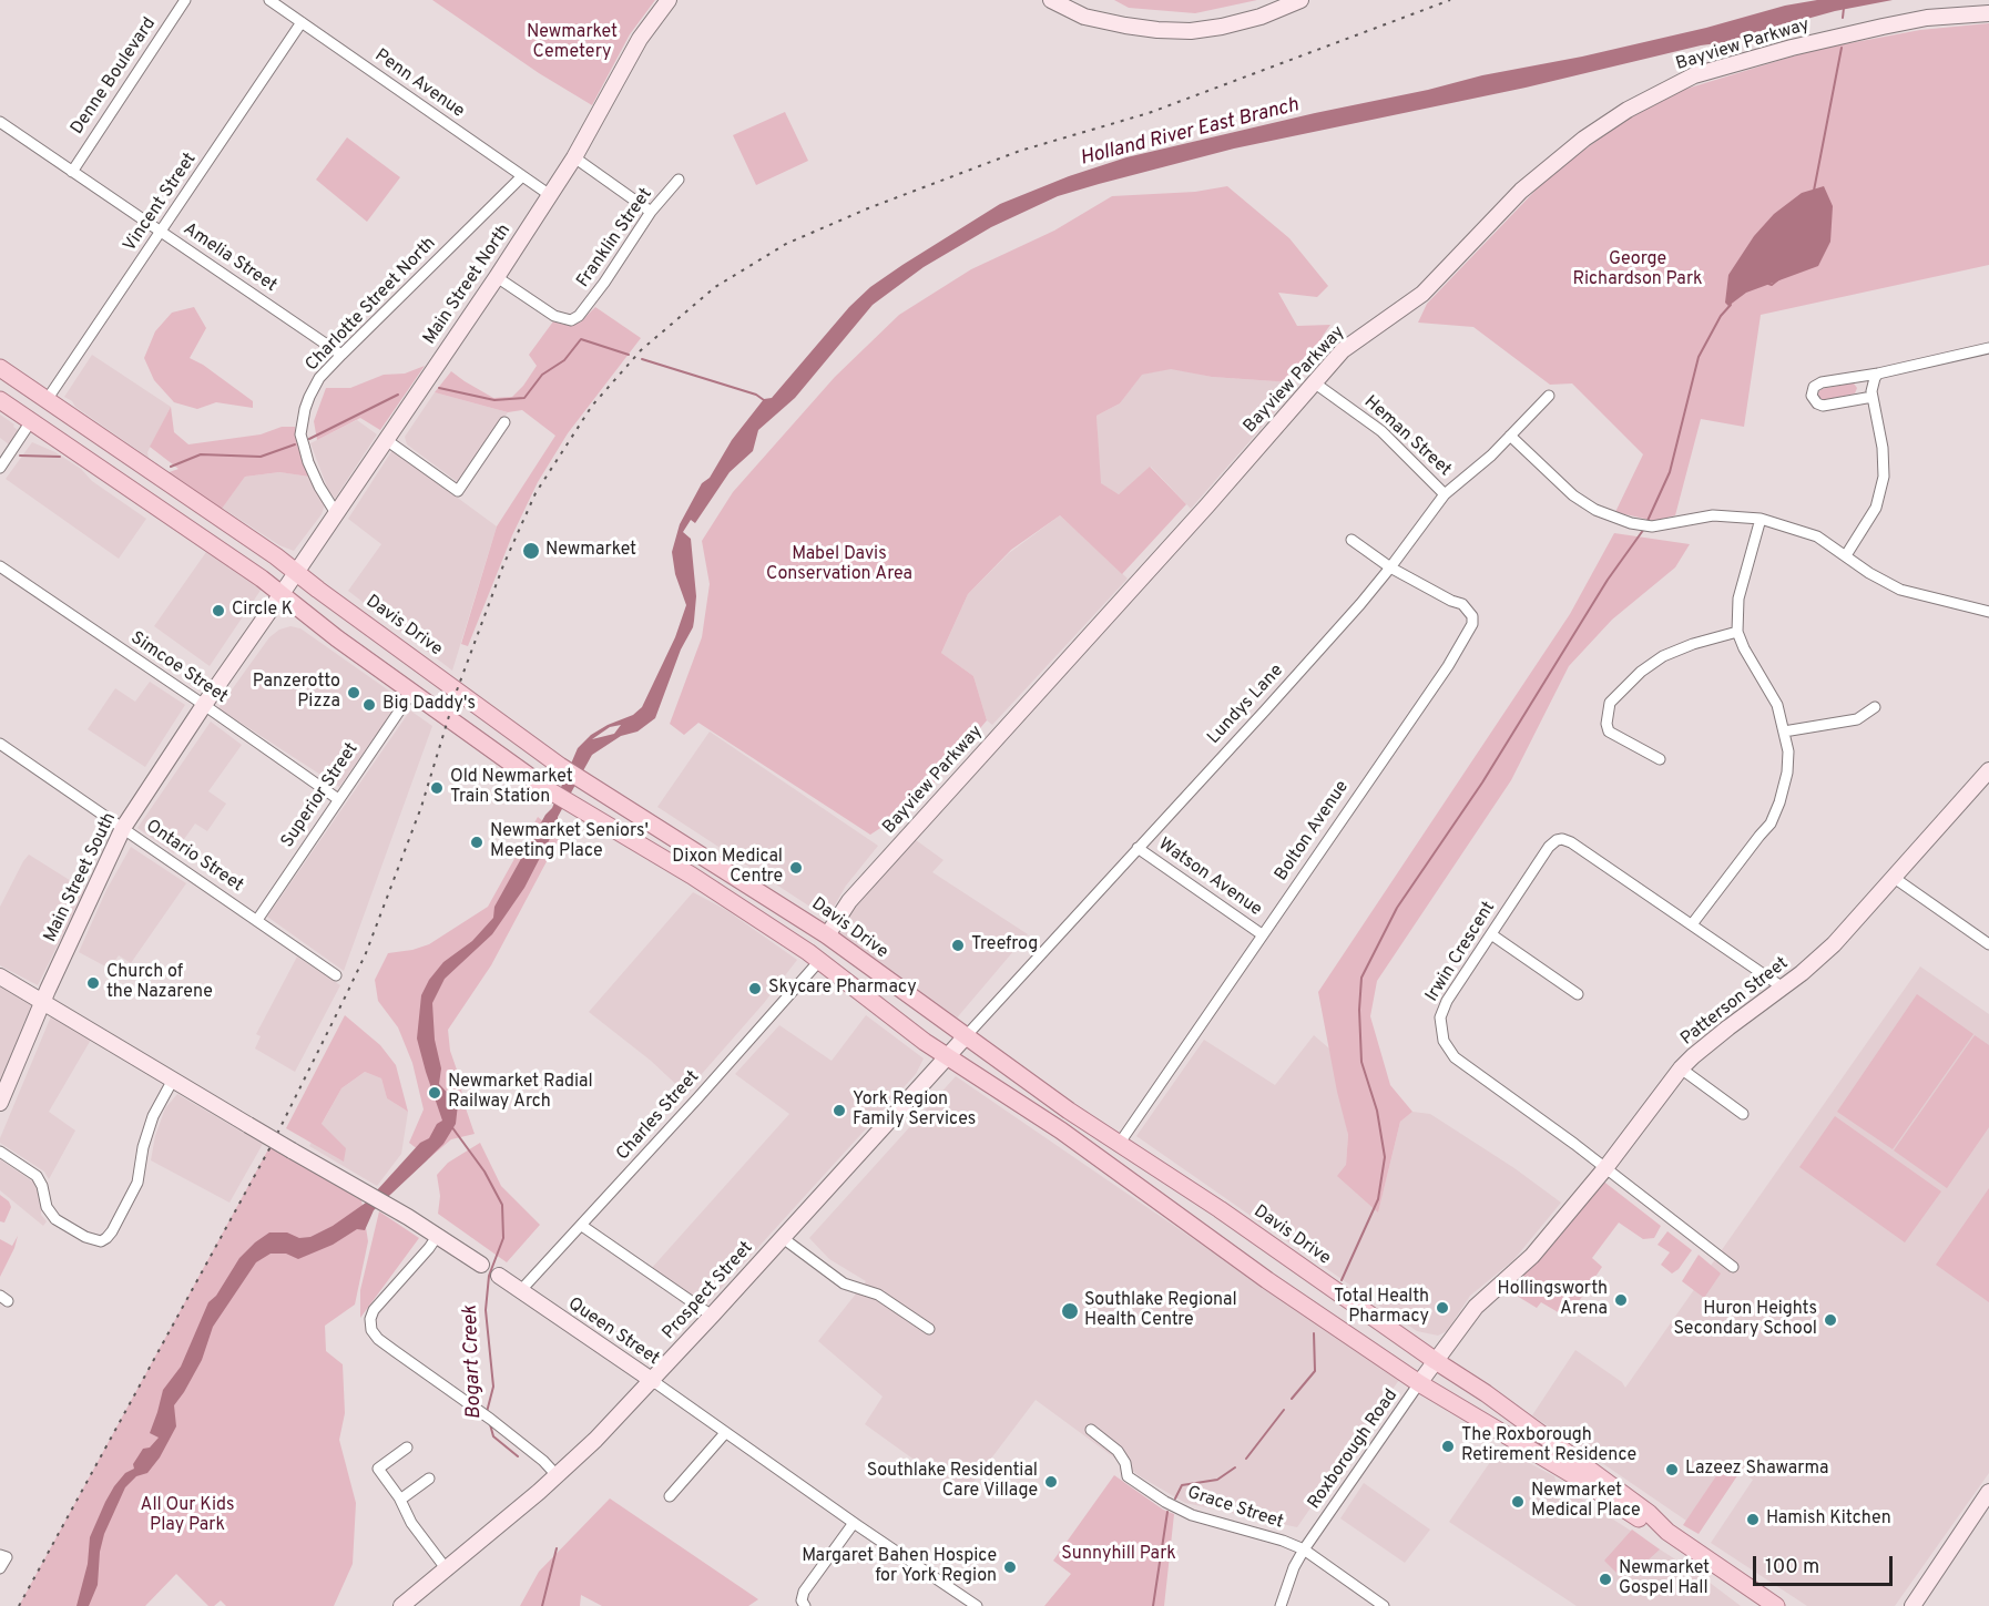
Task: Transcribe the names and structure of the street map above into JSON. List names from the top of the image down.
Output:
{
  "streets": {
    "main road": [
      "Bayview Parkway",
      "Main Street North",
      "Davis Drive",
      "Main Street South",
      "Patterson Street",
      "Prospect Street",
      "Queen Street"
    ],
    "street": [
      "Denne Boulevard",
      "Penn Avenue",
      "Vincent Street",
      "Franklin Street",
      "Amelia Street",
      "Charlotte Street North",
      "Heman Street",
      "Simcoe Street",
      "Lundys Lane",
      "Superior Street",
      "Bolton Avenue",
      "Ontario Street",
      "Watson Avenue",
      "Irwin Crescent",
      "Charles Street",
      "Roxborough Road",
      "Grace Street"
    ]
  },
  "crossings": [
    ["Bayview Parkway", "Heman Street"],
    ["Bayview Parkway", "Davis Drive"],
    ["Denne Boulevard", "Amelia Street"],
    ["Penn Avenue", "Vincent Street"],
    ["Penn Avenue", "Main Street North"],
    ["Penn Avenue", "Charlotte Street North"],
    ["Vincent Street", "Amelia Street"],
    ["Vincent Street", "Davis Drive"],
    ["Franklin Street", "Main Street North"],
    ["Amelia Street", "Charlotte Street North"],
    ["Main Street North", "Charlotte Street North"],
    ["Main Street North", "Davis Drive"],
    ["Main Street North", "Main Street South"],
    ["Heman Street", "Lundys Lane"],
    ["Davis Drive", "Lundys Lane"],
    ["Davis Drive", "Superior Street"],
    ["Davis Drive", "Bolton Avenue"],
    ["Davis Drive", "Main Street South"],
    ["Davis Drive", "Patterson Street"],
    ["Davis Drive", "Charles Street"],
    ["Davis Drive", "Prospect Street"],
    ["Davis Drive", "Roxborough Road"],
    ["Simcoe Street", "Superior Street"],
    ["Simcoe Street", "Main Street South"],
    ["Lundys Lane", "Bolton Avenue"],
    ["Lundys Lane", "Watson Avenue"],
    ["Lundys Lane", "Prospect Street"],
    ["Superior Street", "Ontario Street"],
    ["Bolton Avenue", "Watson Avenue"],
    ["Ontario Street", "Main Street South"],
    ["Main Street South", "Queen Street"],
    ["Irwin Crescent", "Patterson Street"],
    ["Patterson Street", "Roxborough Road"],
    ["Charles Street", "Queen Street"],
    ["Prospect Street", "Queen Street"],
    ["Roxborough Road", "Grace Street"]
  ],
  "water": ["Holland River East Branch", "Bogart Creek"],
  "parks": [
    "Newmarket Cemetery",
    "George Richardson Park",
    "Mabel Davis Conservation Area",
    "All Our Kids Play Park",
    "Sunnyhill Park"
  ],
  "places": [
    "Newmarket",
    "Circle K",
    "Panzerotto Pizza",
    "Big Daddy's",
    "Old Newmarket Train Station",
    "Newmarket Seniors' Meeting Place",
    "Dixon Medical Centre",
    "Treefrog",
    "Church of the Nazarene",
    "Skycare Pharmacy",
    "Newmarket Radial Railway Arch",
    "York Region Family Services",
    "Hollingsworth Arena",
    "Total Health Pharmacy",
    "Southlake Regional Health Centre",
    "Huron Heights Secondary School",
    "The Roxborough Retirement Residence",
    "Lazeez Shawarma",
    "Southlake Residential Care Village",
    "Newmarket Medical Place",
    "Hamish Kitchen",
    "Margaret Bahen Hospice for York Region",
    "Newmarket Gospel Hall"
  ],
  "scale_bar": "100 m"
}
